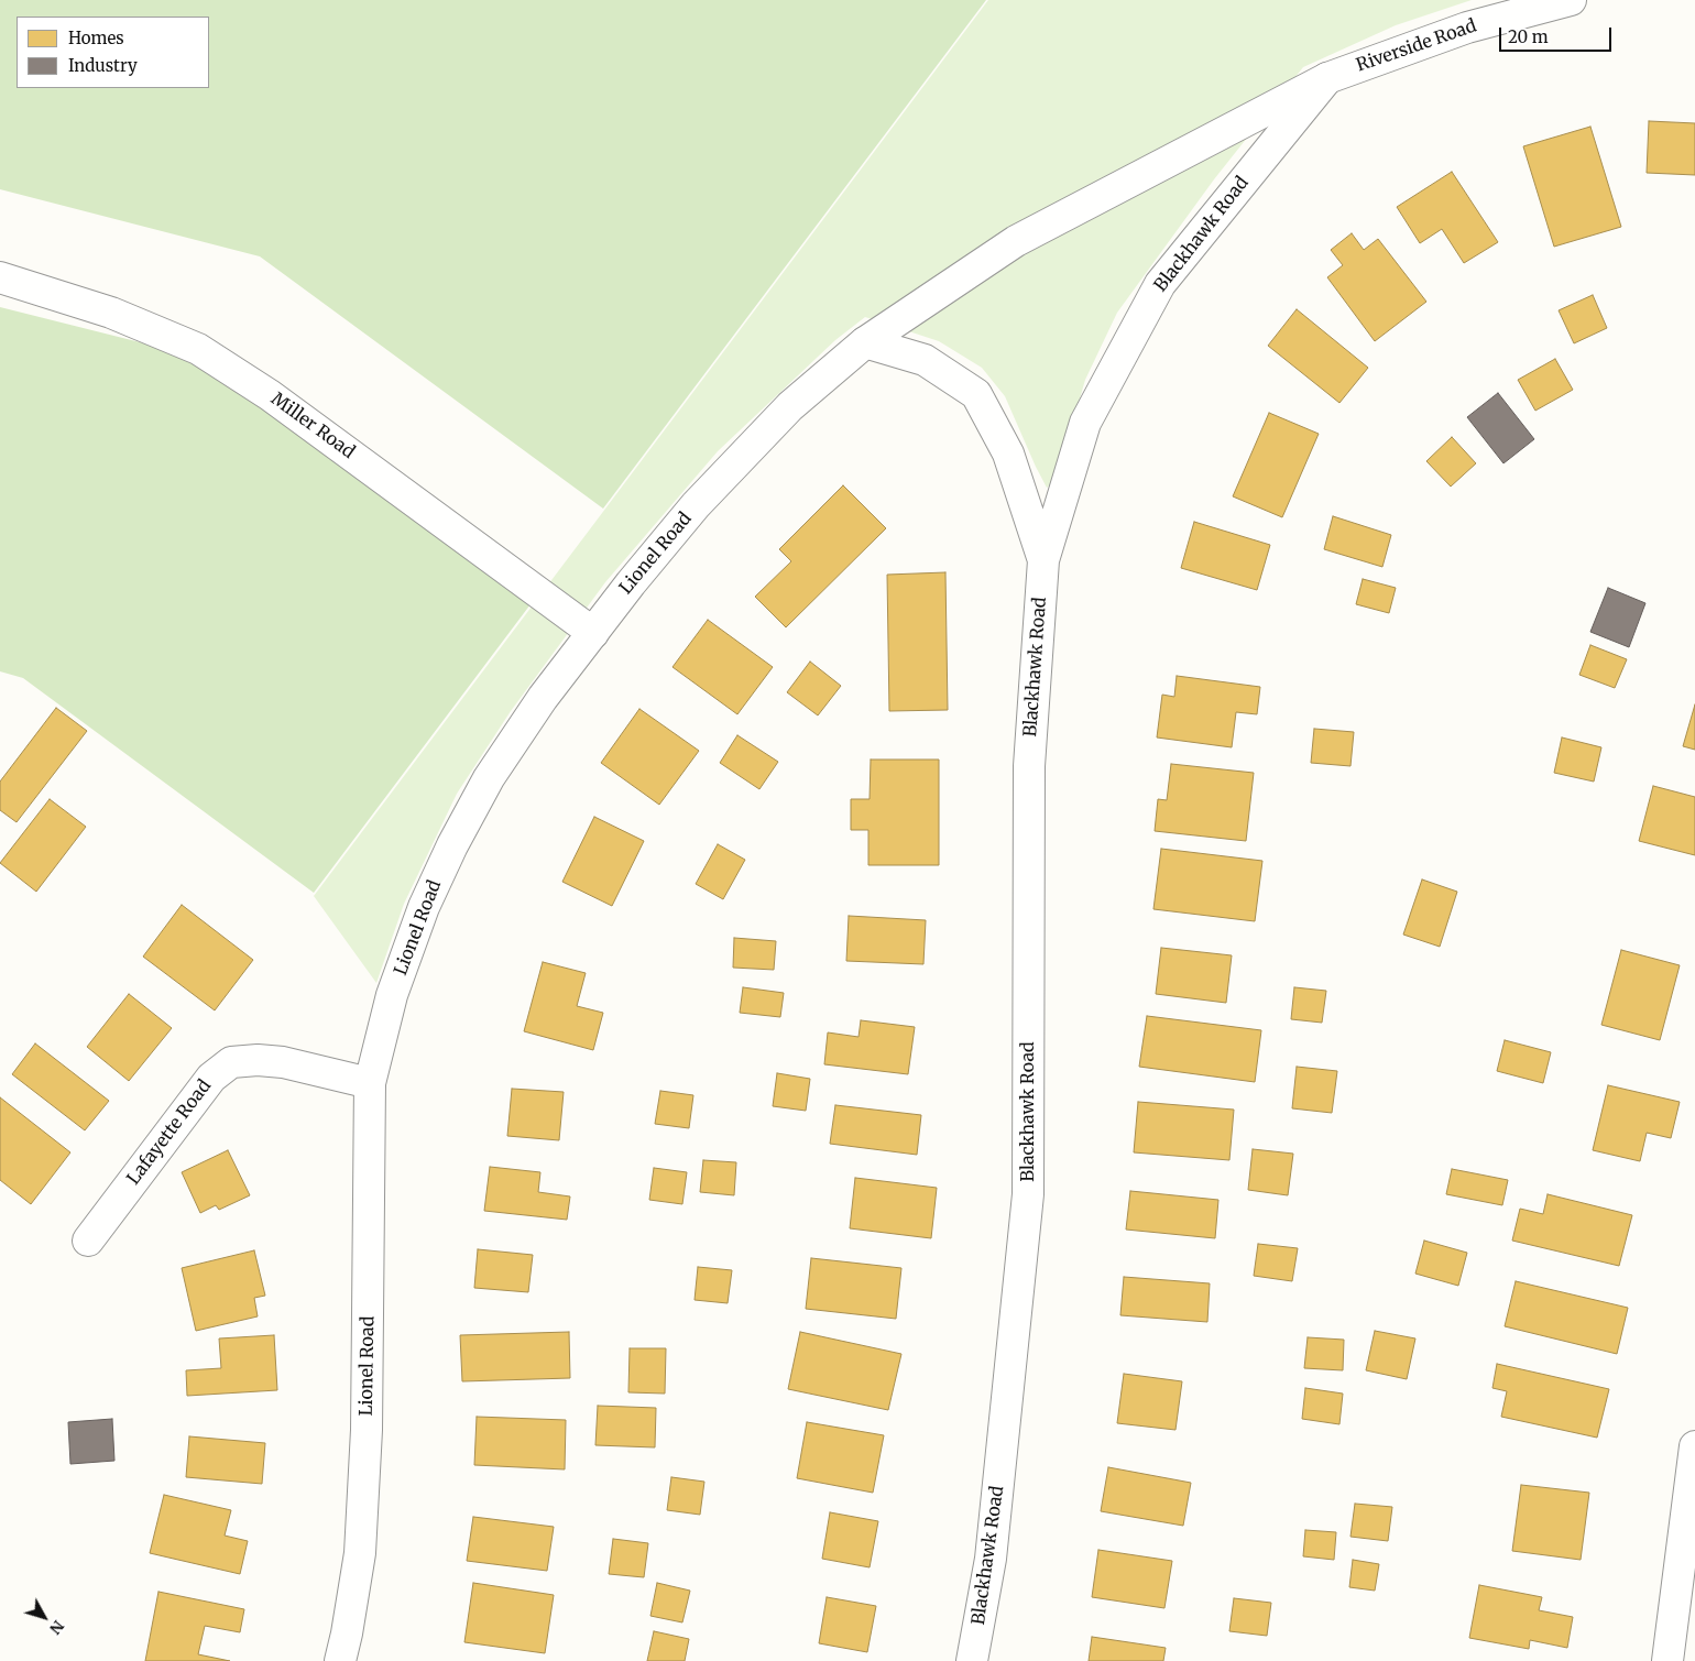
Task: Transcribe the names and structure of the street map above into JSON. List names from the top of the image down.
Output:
{
  "streets": {
    "street": [
      "Riverside Road",
      "Blackhawk Road",
      "Miller Road",
      "Lionel Road",
      "Lafayette Road"
    ]
  },
  "crossings": [
    ["Riverside Road", "Blackhawk Road"],
    ["Riverside Road", "Lionel Road"],
    ["Blackhawk Road", "Lionel Road"],
    ["Miller Road", "Lionel Road"],
    ["Lionel Road", "Lafayette Road"]
  ],
  "legend": ["Homes", "Industry"],
  "scale_bar": "20 m",
  "north": "bottom right"
}
